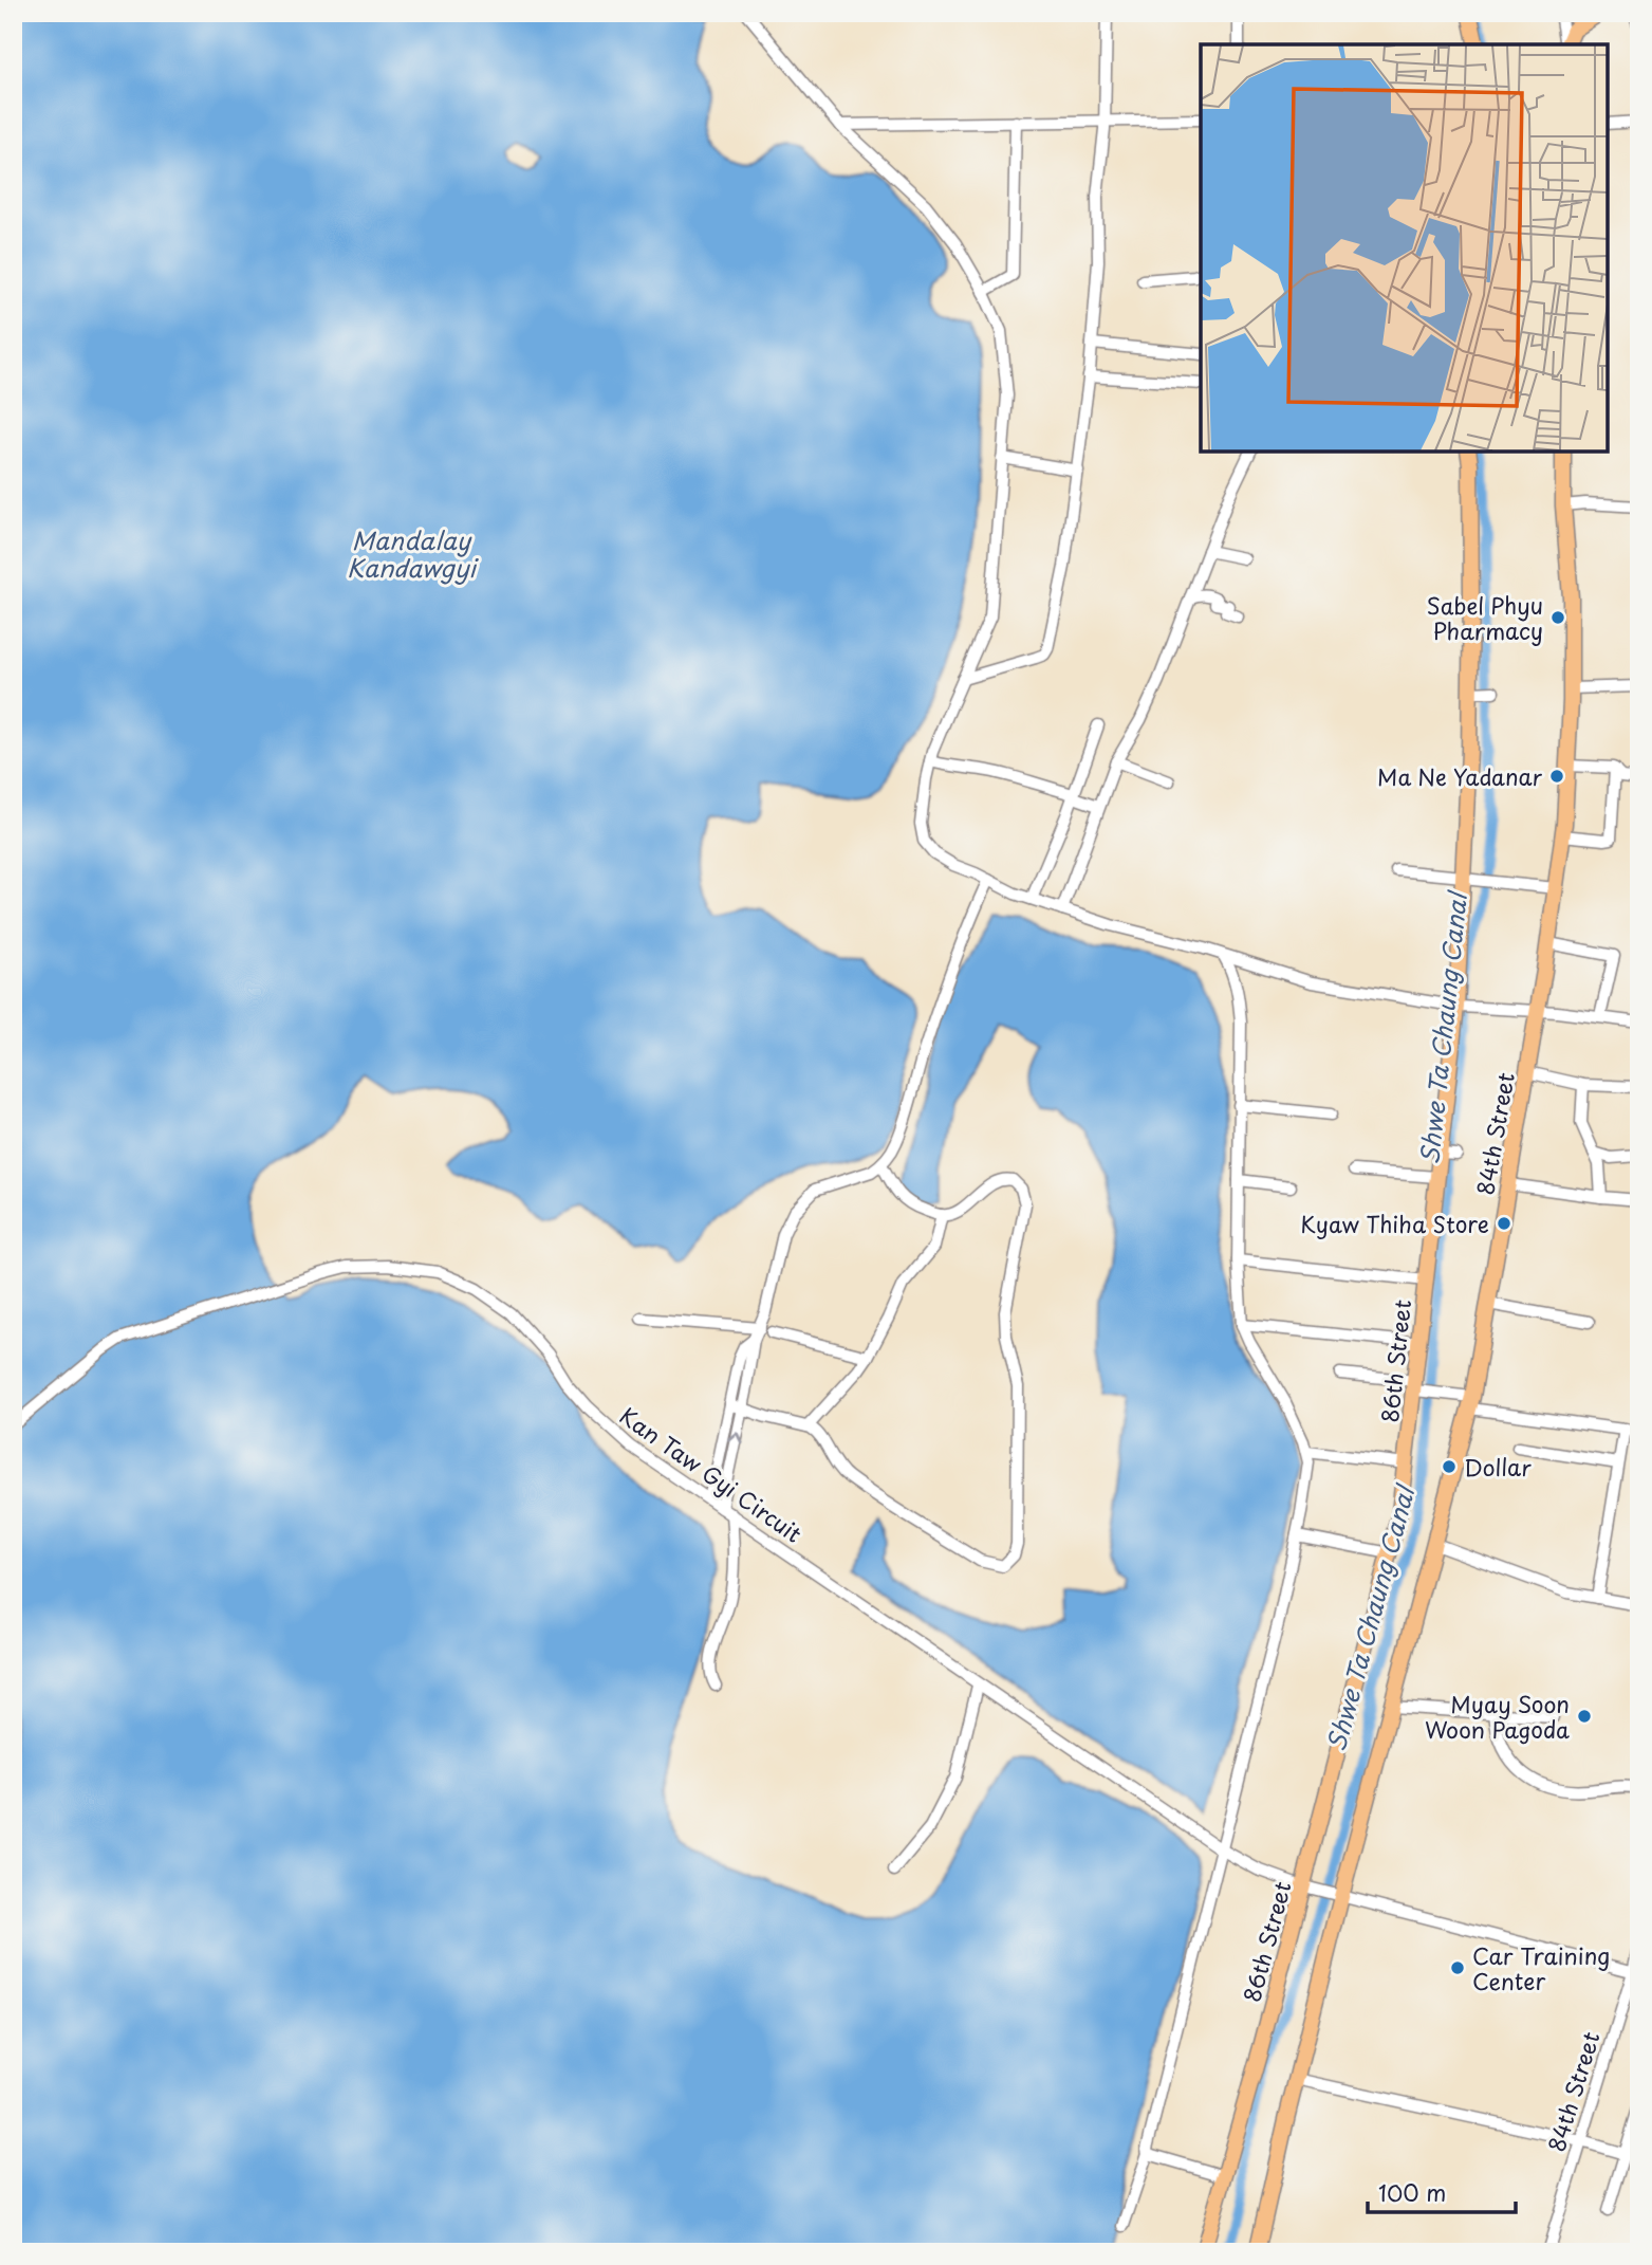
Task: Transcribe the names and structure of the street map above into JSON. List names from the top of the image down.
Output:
{
  "streets": {
    "main road": ["84th Street", "86th Street"],
    "street": ["Kan Taw Gyi Circuit"]
  },
  "crossings": [
    ["84th Street", "Kan Taw Gyi Circuit"],
    ["86th Street", "Kan Taw Gyi Circuit"]
  ],
  "water": ["Mandalay Kandawgyi", "Shwe Ta Chaung Canal"],
  "places": [
    "Sabel Phyu Pharmacy",
    "Ma Ne Yadanar",
    "Kyaw Thiha Store",
    "Dollar",
    "Myay Soon Woon Pagoda",
    "Car Training Center"
  ],
  "scale_bar": "100 m"
}
